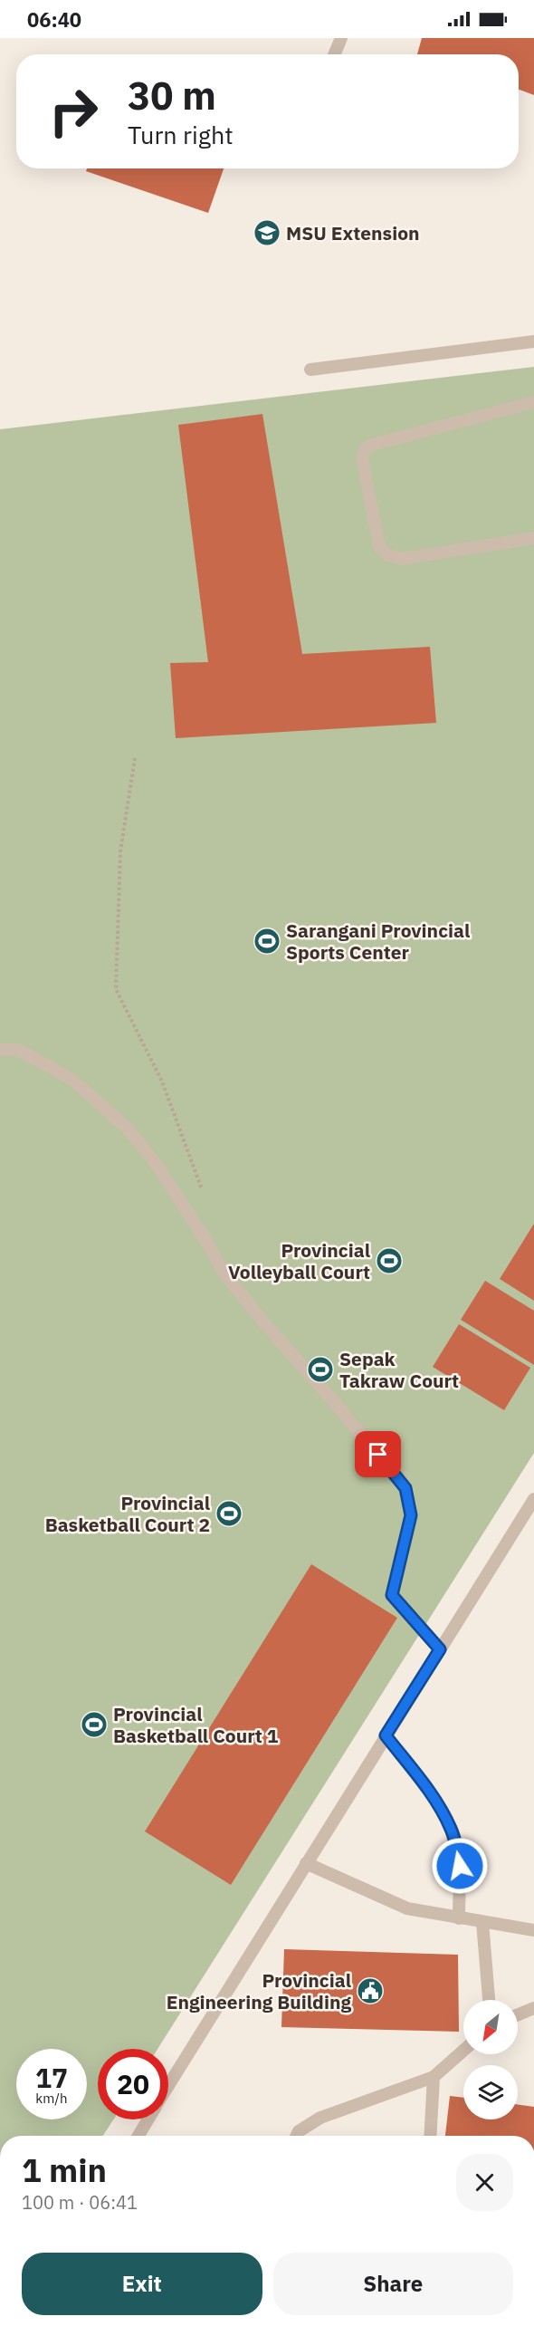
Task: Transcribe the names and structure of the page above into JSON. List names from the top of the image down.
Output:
{
  "places": {
    "school or university": ["MSU Extension"],
    "sports": [
      "Sarangani Provincial Sports Center",
      "Provincial Volleyball Court",
      "Sepak Takraw Court",
      "Provincial Basketball Court 2",
      "Provincial Basketball Court 1"
    ],
    "public building": ["Provincial Engineering Building"]
  },
  "north": "bottom left",
  "page": {
    "status": "06:40",
    "turn": ["30 m", "Turn right"],
    "speed": "17 km/h",
    "limit": "20",
    "heading": ["1 min", "100 m · 06:41"],
    "buttons": ["Exit", "Share"]
  }
}
